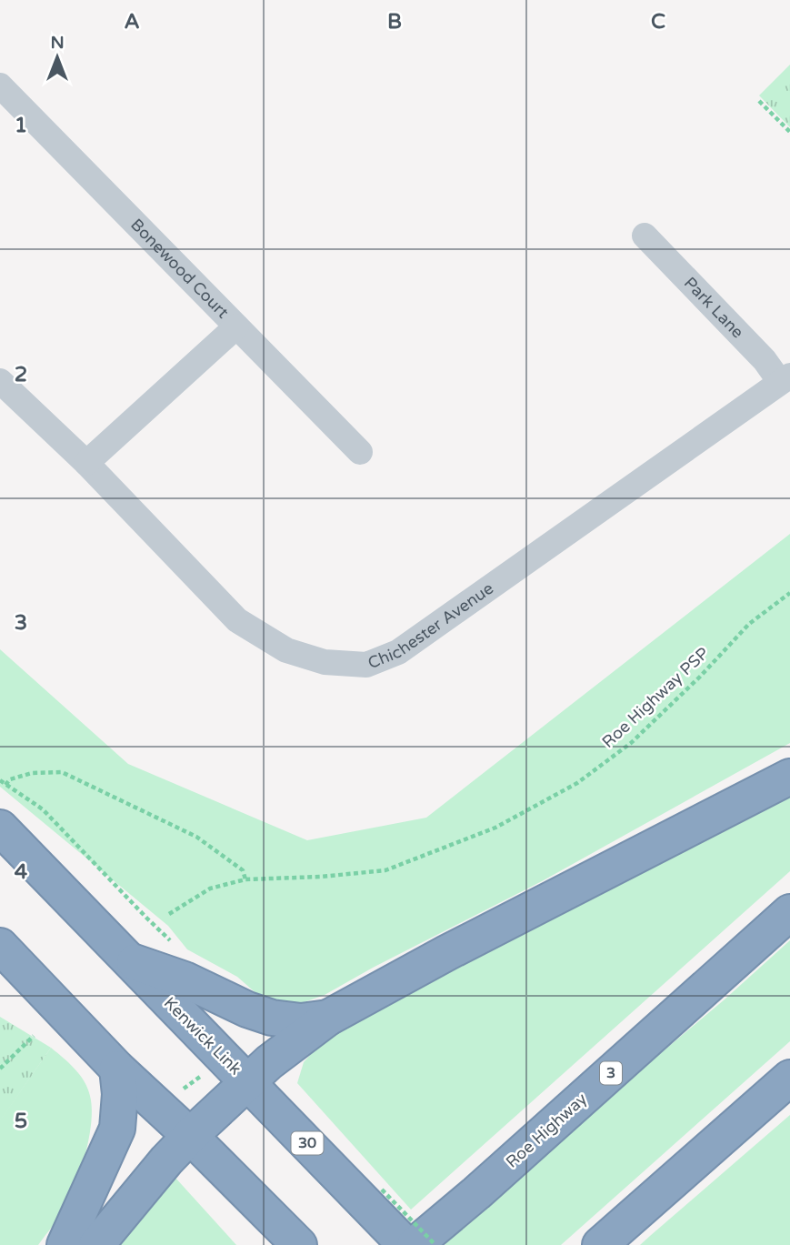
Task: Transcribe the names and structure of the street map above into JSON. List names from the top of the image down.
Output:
{
  "streets": {
    "highway": [
      "Kenwick Link",
      "3",
      "Roe Highway",
      "30"
    ],
    "street": ["Bonewood Court", "Park Lane", "Chichester Avenue"],
    "path": ["Roe Highway PSP"]
  },
  "crossings": [
    ["Park Lane", "Chichester Avenue"]
  ],
  "north": "top",
  "grid": {
    "columns": ["A", "B", "C"],
    "rows": [
      "1",
      "2",
      "3",
      "4",
      "5"
    ]
  }
}
